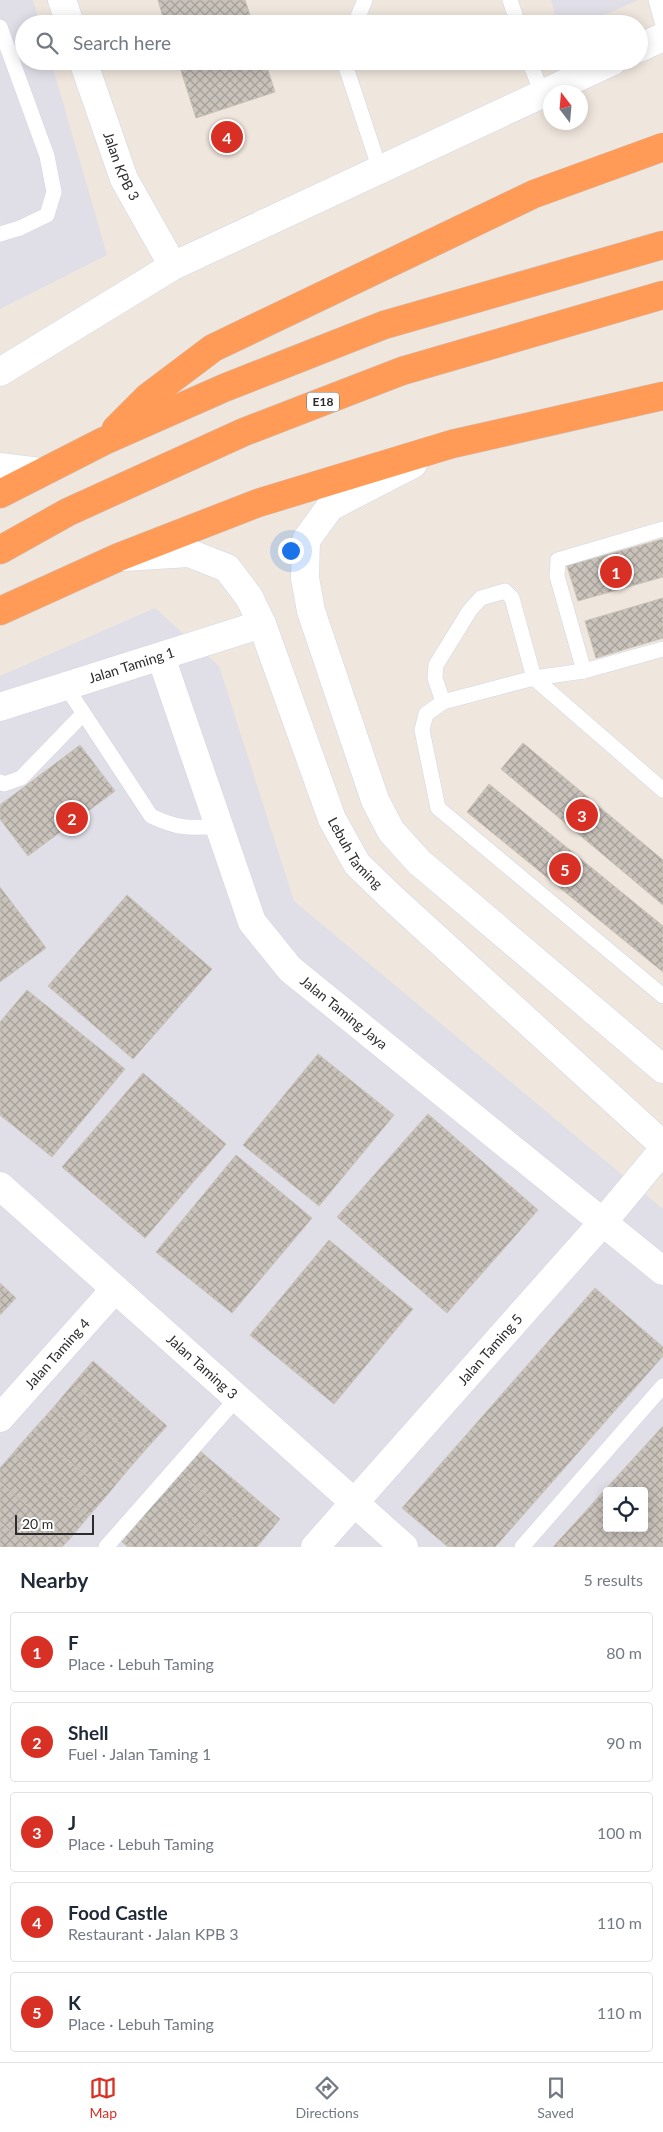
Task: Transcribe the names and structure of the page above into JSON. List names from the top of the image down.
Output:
{
  "streets": {
    "highway": ["E18"],
    "street": [
      "Jalan KPB 3",
      "Jalan Taming 1",
      "Lebuh Taming",
      "Jalan Taming Jaya",
      "Jalan Taming 5",
      "Jalan Taming 4",
      "Jalan Taming 3"
    ]
  },
  "crossings": [
    ["Jalan Taming 1", "Lebuh Taming"],
    ["Jalan Taming 1", "Jalan Taming Jaya"],
    ["Jalan Taming Jaya", "Jalan Taming 5"],
    ["Jalan Taming 5", "Jalan Taming 3"],
    ["Jalan Taming 4", "Jalan Taming 3"]
  ],
  "scale_bar": "20 m",
  "north": "top",
  "page": {
    "search": "Search here",
    "pins": [
      "4",
      "1",
      "3",
      "2",
      "5"
    ],
    "scale": "20 m",
    "heading": ["Nearby", "5 results"],
    "list": [
      {
        "mark": "1",
        "name": "F",
        "note": "Place · Lebuh Taming",
        "value": "80 m"
      },
      {
        "mark": "2",
        "name": "Shell",
        "note": "Fuel · Jalan Taming 1",
        "value": "90 m"
      },
      {
        "mark": "3",
        "name": "J",
        "note": "Place · Lebuh Taming",
        "value": "100 m"
      },
      {
        "mark": "4",
        "name": "Food Castle",
        "note": "Restaurant · Jalan KPB 3",
        "value": "110 m"
      },
      {
        "mark": "5",
        "name": "K",
        "note": "Place · Lebuh Taming",
        "value": "110 m"
      }
    ],
    "nav": ["Map", "Directions", "Saved"]
  }
}
